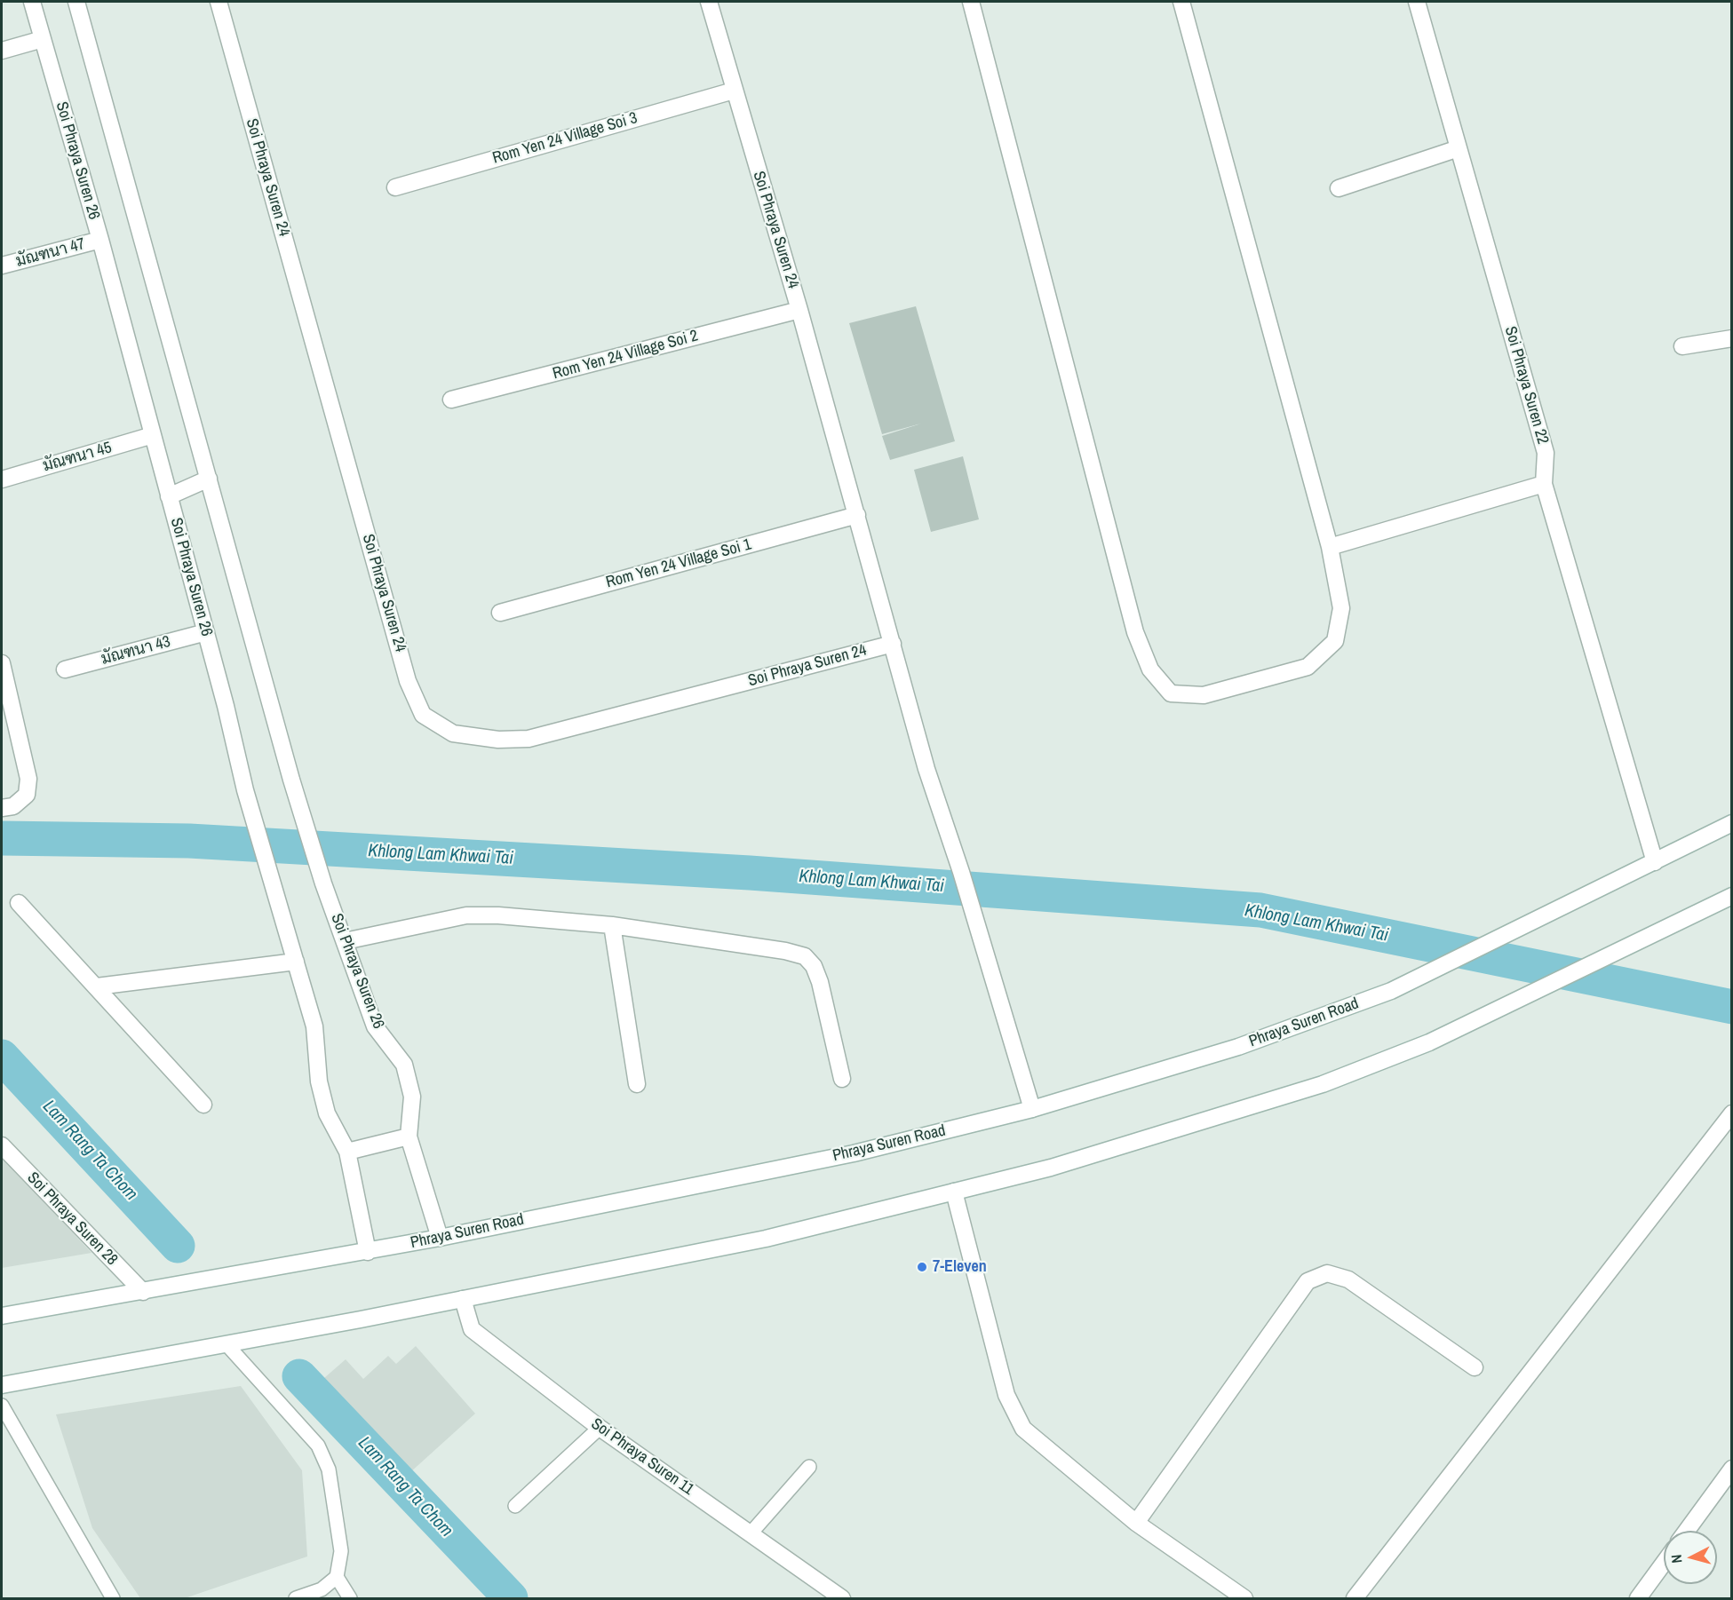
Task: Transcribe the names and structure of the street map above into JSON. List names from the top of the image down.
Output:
{
  "streets": {
    "street": [
      "Rom Yen 24 Village Soi 3",
      "Soi Phraya Suren 26",
      "Soi Phraya Suren 24",
      "มัณฑนา 47",
      "Rom Yen 24 Village Soi 2",
      "Soi Phraya Suren 22",
      "มัณฑนา 45",
      "Rom Yen 24 Village Soi 1",
      "มัณฑนา 43",
      "Phraya Suren Road",
      "Soi Phraya Suren 28",
      "Soi Phraya Suren 11"
    ]
  },
  "crossings": [
    ["Rom Yen 24 Village Soi 3", "Soi Phraya Suren 24"],
    ["Soi Phraya Suren 26", "มัณฑนา 47"],
    ["Soi Phraya Suren 26", "มัณฑนา 45"],
    ["Soi Phraya Suren 26", "มัณฑนา 43"],
    ["Soi Phraya Suren 26", "Phraya Suren Road"],
    ["Soi Phraya Suren 24", "Rom Yen 24 Village Soi 2"],
    ["Soi Phraya Suren 24", "Rom Yen 24 Village Soi 1"],
    ["Soi Phraya Suren 24", "Phraya Suren Road"],
    ["Soi Phraya Suren 22", "Phraya Suren Road"],
    ["Phraya Suren Road", "Soi Phraya Suren 28"]
  ],
  "water": ["Khlong Lam Khwai Tai", "Lam Rang Ta Chom"],
  "places": ["7-Eleven"],
  "north": "left"
}
